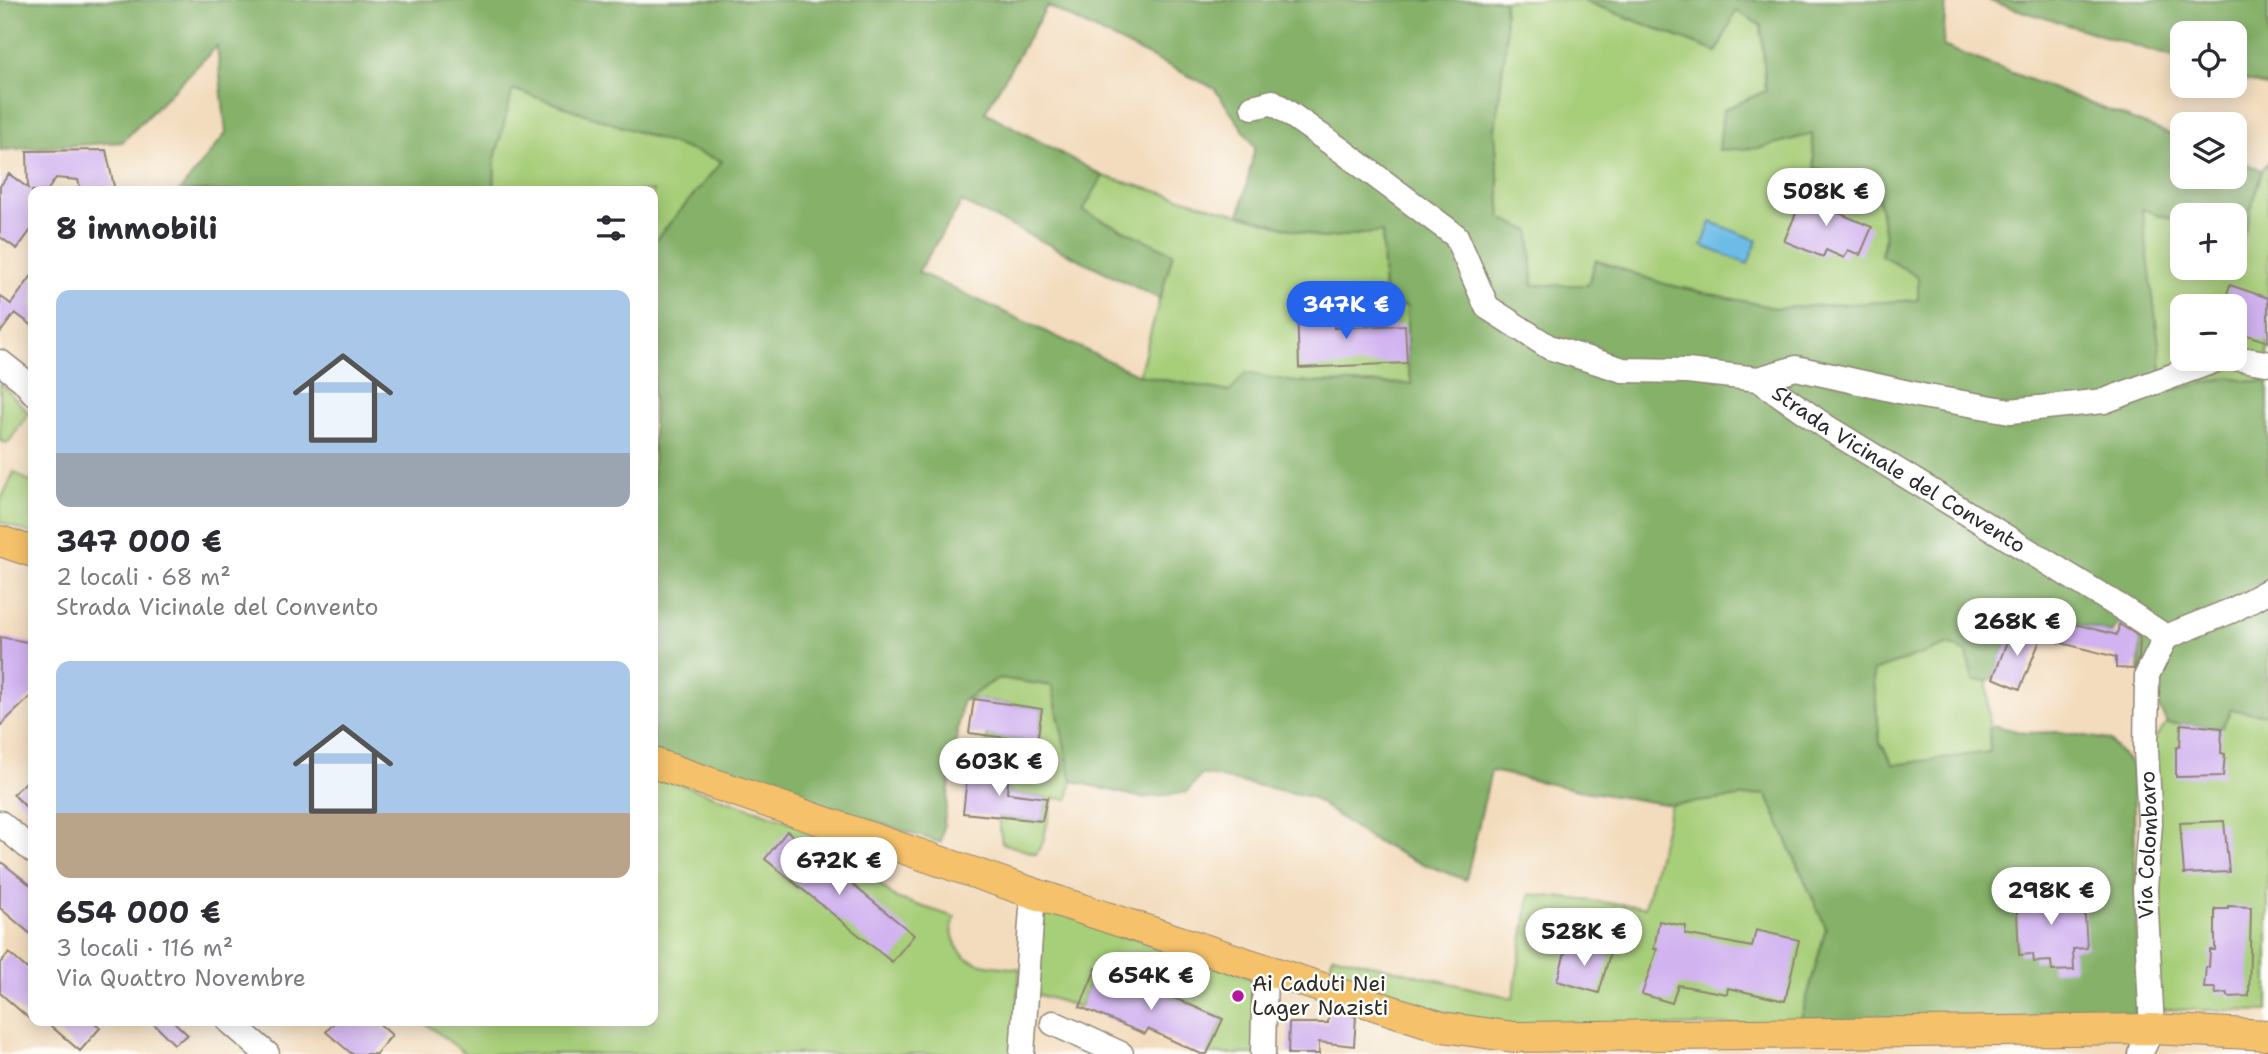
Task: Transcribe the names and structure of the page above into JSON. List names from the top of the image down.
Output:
{
  "streets": {
    "street": ["Strada Vicinale del Convento", "Via Colombaro"]
  },
  "crossings": [
    ["Strada Vicinale del Convento", "Via Colombaro"]
  ],
  "places": ["Ai Caduti Nei Lager Nazisti"],
  "page": {
    "map_buttons": ["+", "−"],
    "price": [
      "508K €",
      "347K €",
      "268K €",
      "603K €",
      "672K €",
      "298K €",
      "528K €",
      "654K €"
    ],
    "heading": "8 immobili",
    "list": [
      {
        "name": "347 000 €",
        "note": "2 locali · 68 m² · Strada Vicinale del Convento"
      },
      {
        "name": "654 000 €",
        "note": "3 locali · 116 m² · Via Quattro Novembre"
      }
    ]
  }
}
